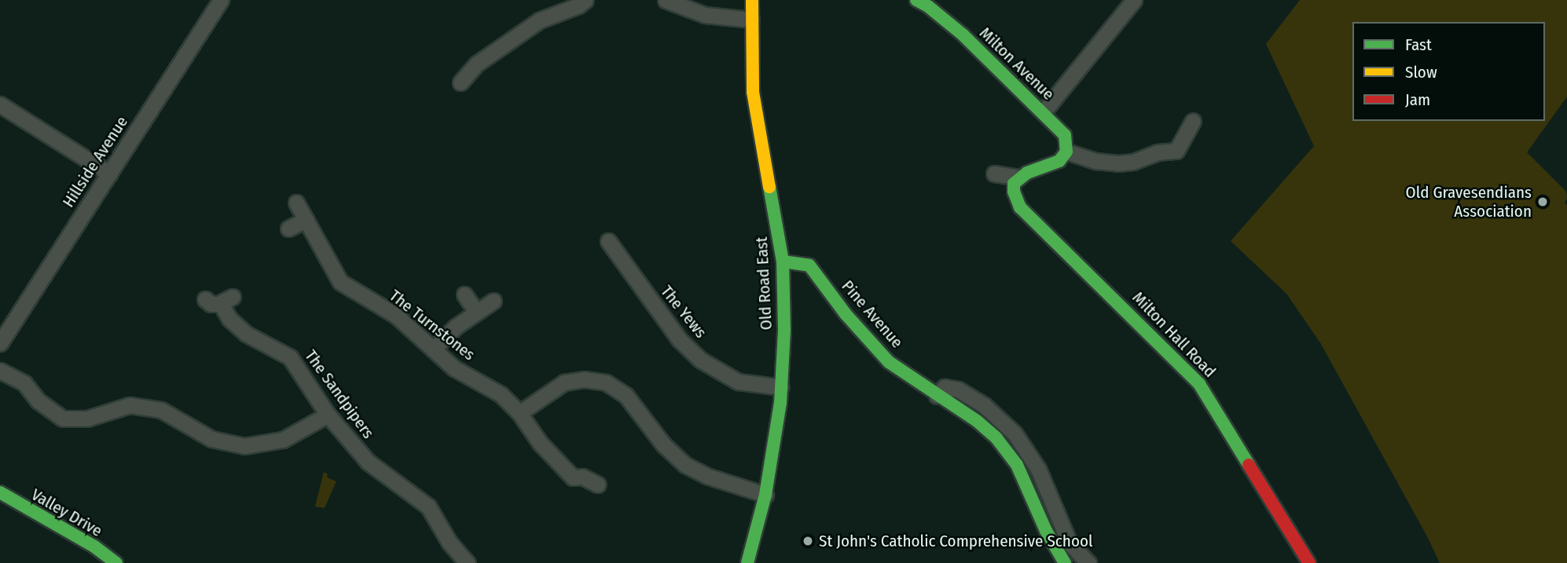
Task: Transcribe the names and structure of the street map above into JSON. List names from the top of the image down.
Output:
{
  "streets": {
    "street": [
      "Milton Avenue",
      "Hillside Avenue",
      "Old Road East",
      "The Yews",
      "Pine Avenue",
      "The Turnstones",
      "Milton Hall Road",
      "The Sandpipers",
      "Valley Drive"
    ]
  },
  "crossings": [
    ["Old Road East", "The Yews"],
    ["Old Road East", "Pine Avenue"]
  ],
  "places": ["Old Gravesendians Association", "St John's Catholic Comprehensive School"],
  "legend": ["Fast", "Slow", "Jam"]
}
